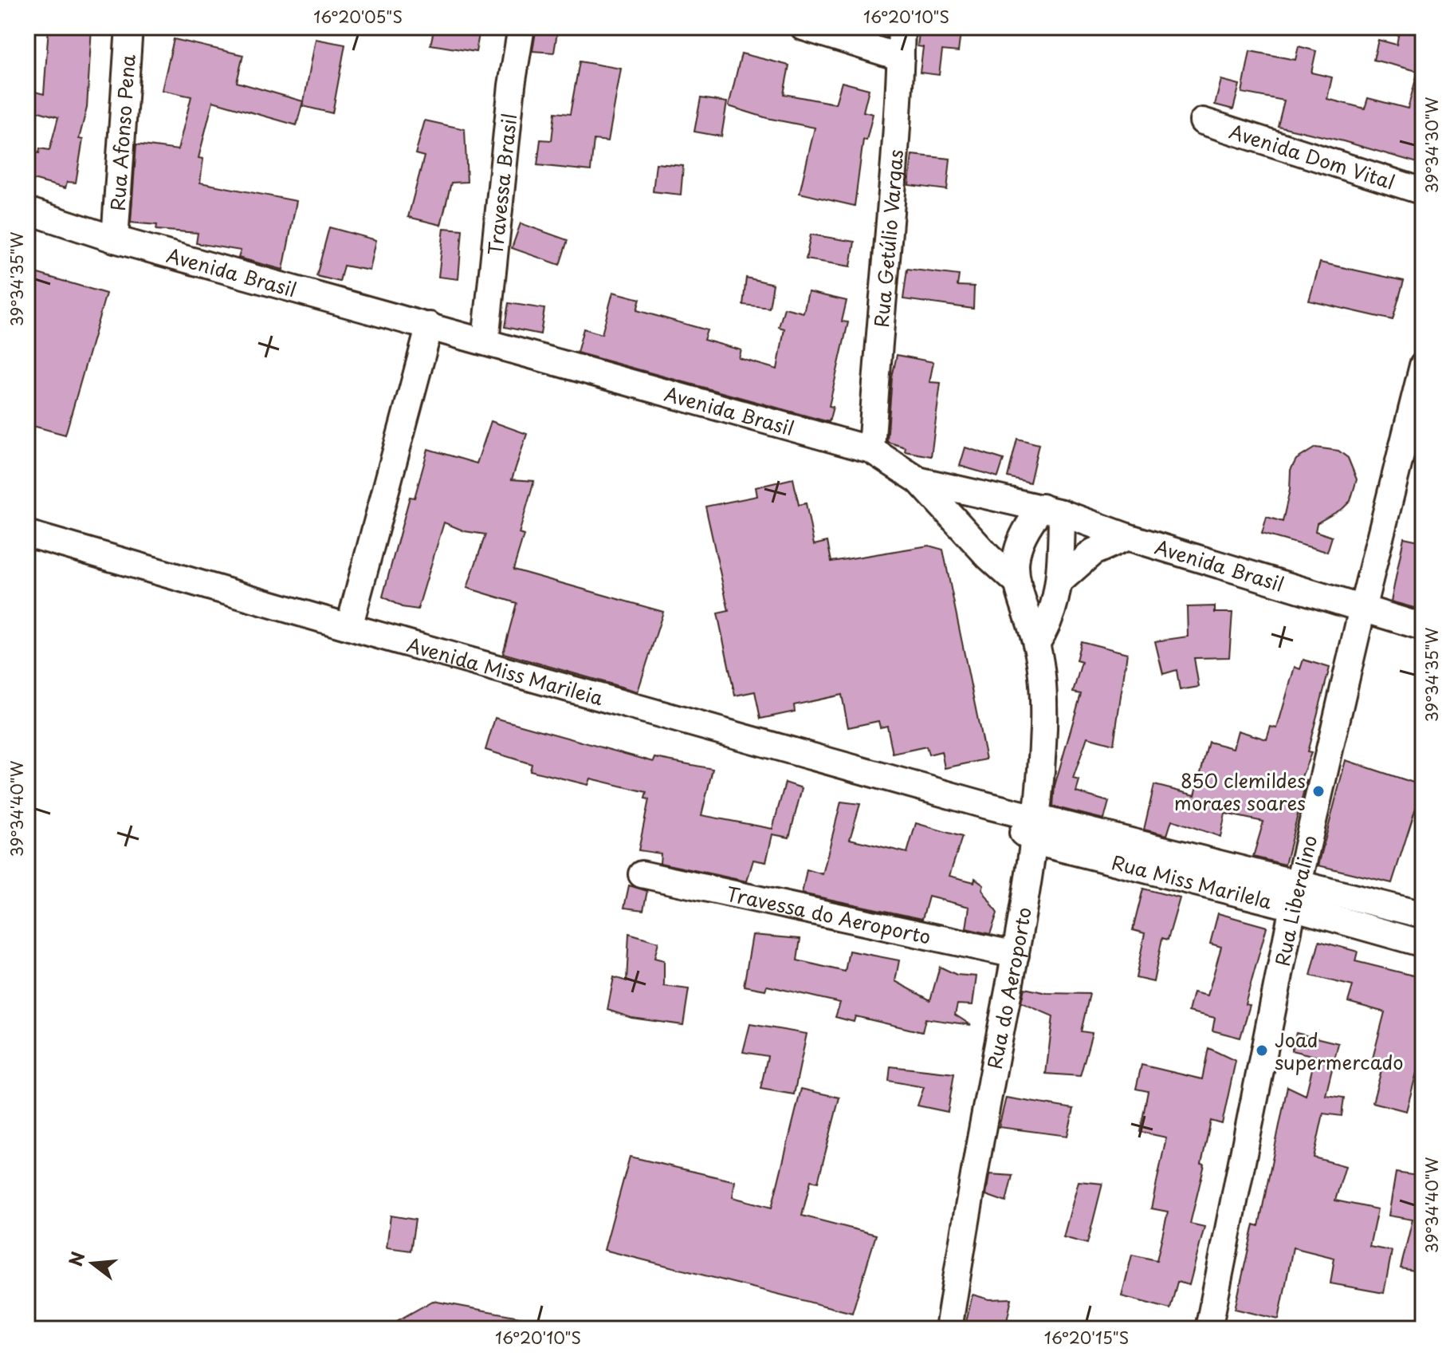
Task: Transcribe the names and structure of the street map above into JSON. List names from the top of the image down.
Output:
{
  "streets": {
    "street": [
      "Rua Afonso Pena",
      "Avenida Dom Vital",
      "Travessa Brasil",
      "Rua Getúlio Vargas",
      "Avenida Brasil",
      "Avenida Miss Marileia",
      "Rua Miss Marilela",
      "Rua Liberalino",
      "Travessa do Aeroporto",
      "Rua do Aeroporto"
    ]
  },
  "crossings": [
    ["Rua Afonso Pena", "Avenida Brasil"],
    ["Travessa Brasil", "Avenida Brasil"],
    ["Rua Getúlio Vargas", "Avenida Brasil"],
    ["Avenida Brasil", "Rua Liberalino"],
    ["Avenida Miss Marileia", "Rua Miss Marilela"],
    ["Avenida Miss Marileia", "Rua do Aeroporto"],
    ["Rua Miss Marilela", "Rua Liberalino"],
    ["Rua Miss Marilela", "Rua do Aeroporto"],
    ["Travessa do Aeroporto", "Rua do Aeroporto"]
  ],
  "places": ["850 clemildes moraes soares", "Joad supermercado"],
  "north": "left",
  "coordinates": [
    "16°20'05\"S",
    "16°20'10\"S",
    "39°34'30\"W",
    "39°34'35\"W",
    "39°34'40\"W",
    "16°20'15\"S"
  ]
}
